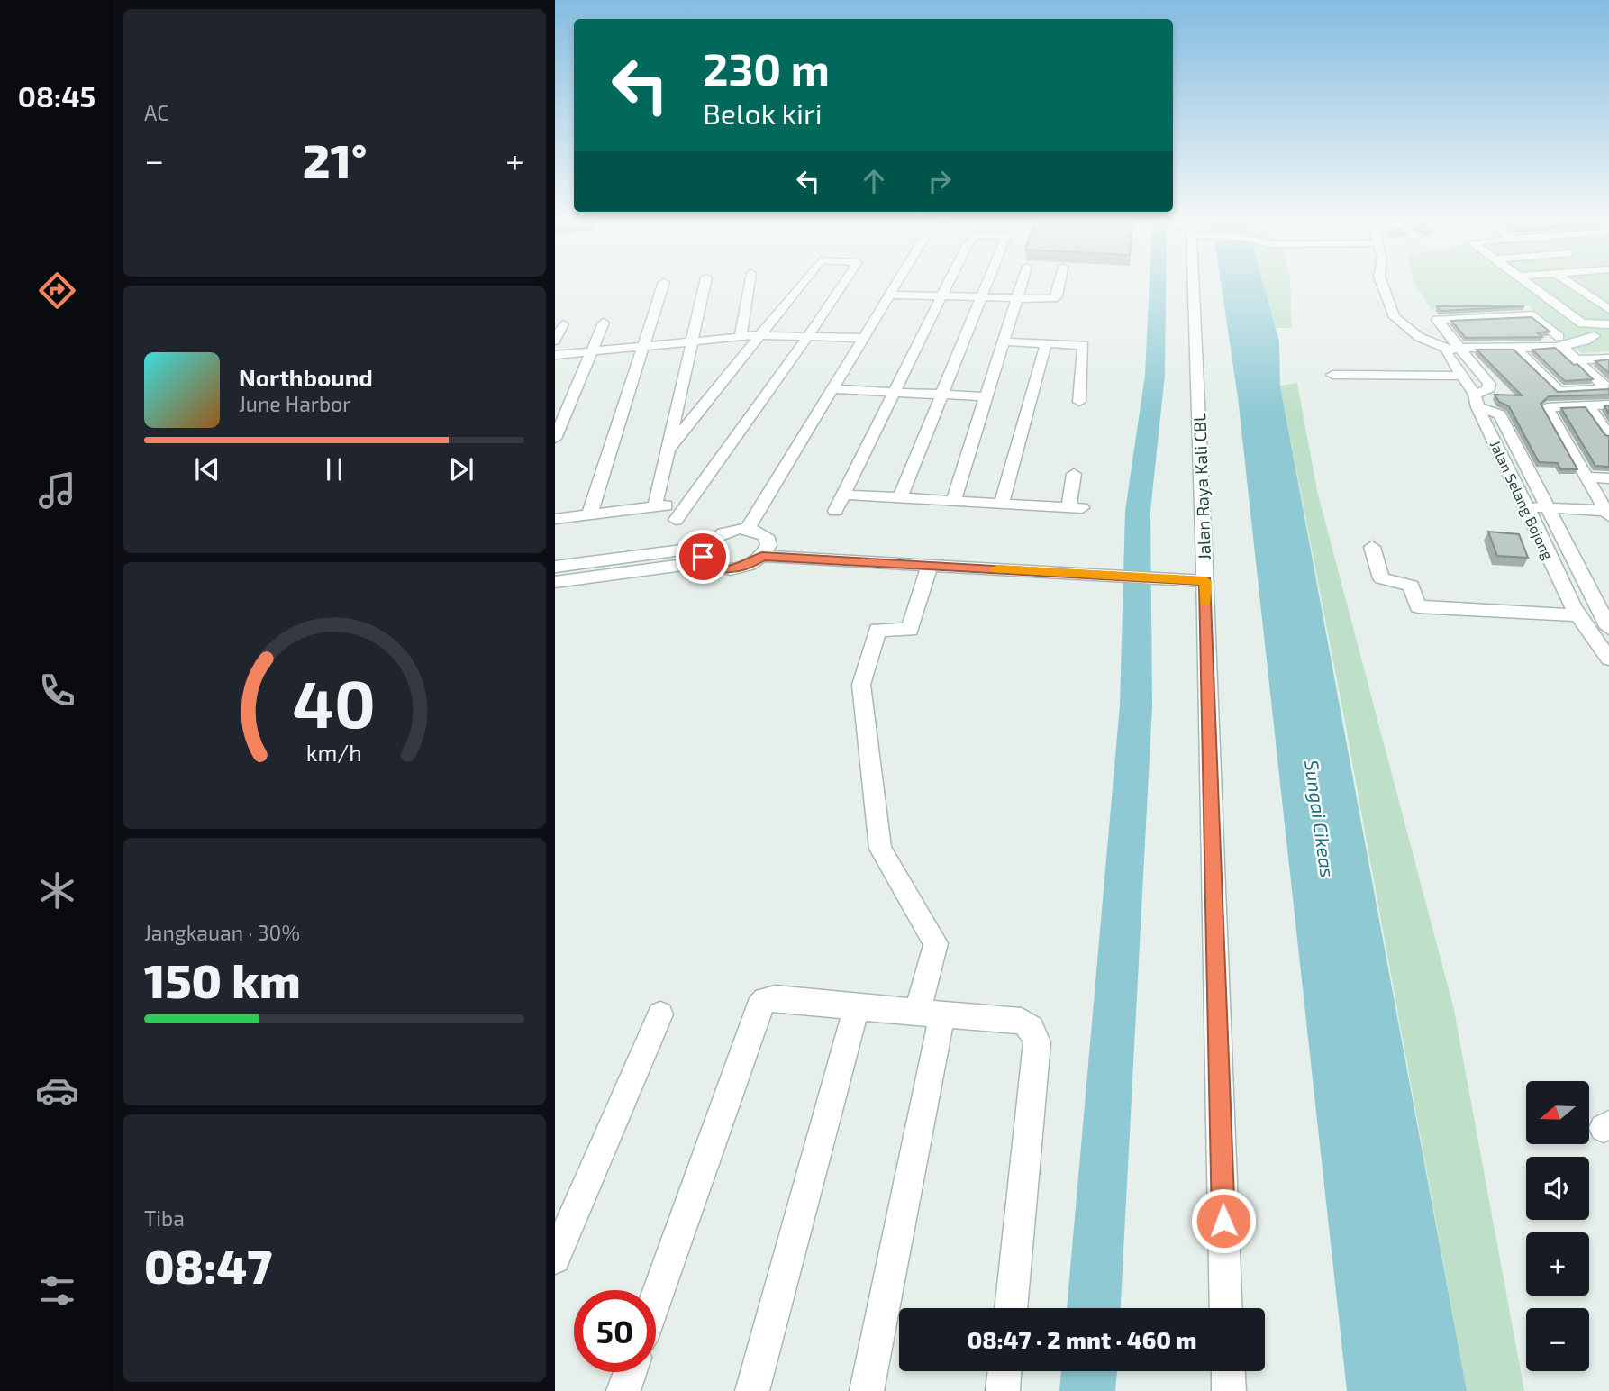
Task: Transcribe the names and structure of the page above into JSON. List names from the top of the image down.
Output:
{
  "streets": {
    "street": ["Jalan Raya Kali CBL", "Jalan Selang Bojong"]
  },
  "water": ["Sungai Cikeas"],
  "north": "left",
  "page": {
    "tabs": "08:45",
    "tile": [
      "AC",
      ["Jangkauan · 30%", "150 km"],
      ["Tiba", "08:47"]
    ],
    "turn": ["230 m", "Belok kiri"],
    "heat": ["−", "21°", "+"],
    "song": ["Northbound", "June Harbor"],
    "map_buttons": ["+", "−"],
    "limit": "50",
    "trip": "08:47 · 2 mnt · 460 m",
    "gauge": ["40", "km/h"]
  }
}
